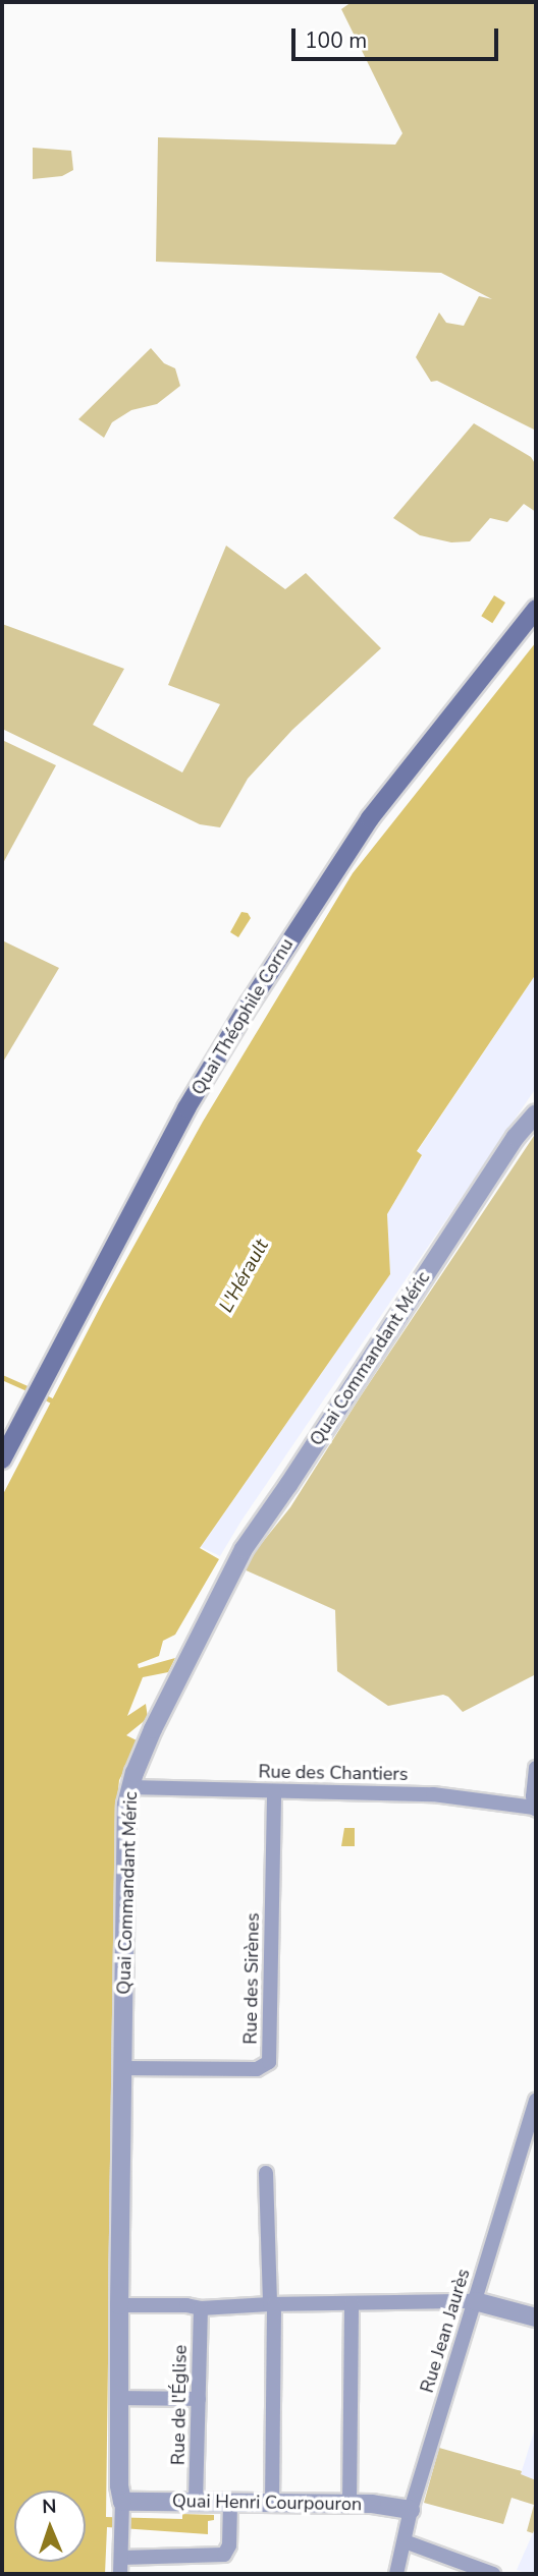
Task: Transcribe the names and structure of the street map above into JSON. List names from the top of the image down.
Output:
{
  "streets": {
    "main road": ["Quai Théophile Cornu"],
    "street": [
      "Quai Commandant Méric",
      "Rue des Chantiers",
      "Rue des Sirènes",
      "Rue Jean Jaurès",
      "Rue de l'Église",
      "Quai Henri Courpouron"
    ]
  },
  "crossings": [
    ["Quai Commandant Méric", "Rue des Chantiers"],
    ["Quai Commandant Méric", "Rue des Sirènes"],
    ["Quai Commandant Méric", "Quai Henri Courpouron"],
    ["Rue des Chantiers", "Rue des Sirènes"],
    ["Rue Jean Jaurès", "Quai Henri Courpouron"],
    ["Rue de l'Église", "Quai Henri Courpouron"]
  ],
  "water": ["L'Hérault"],
  "scale_bar": "100 m",
  "north": "top"
}
